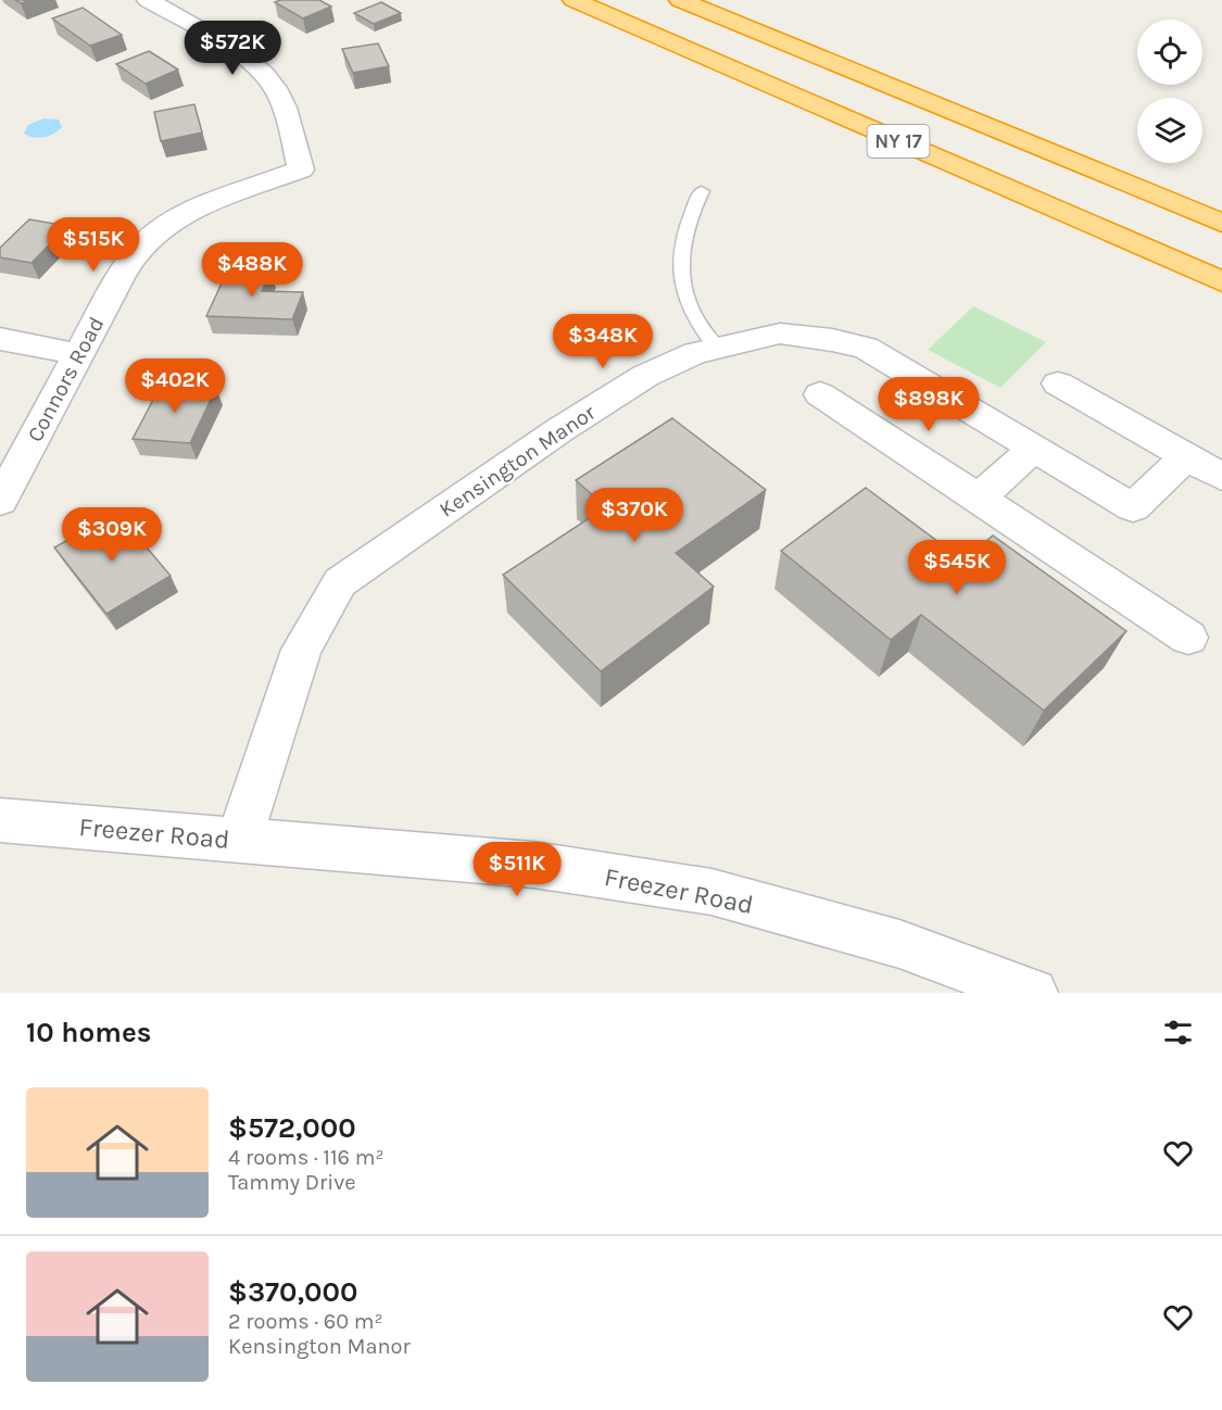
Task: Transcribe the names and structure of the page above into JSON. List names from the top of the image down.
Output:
{
  "streets": {
    "highway": ["NY 17"],
    "street": ["Connors Road", "Kensington Manor", "Freezer Road"]
  },
  "crossings": [
    ["Kensington Manor", "Freezer Road"]
  ],
  "page": {
    "price": [
      "$572K",
      "$515K",
      "$488K",
      "$348K",
      "$402K",
      "$898K",
      "$370K",
      "$309K",
      "$545K",
      "$511K"
    ],
    "heading": "10 homes",
    "list": [
      {
        "name": "$572,000",
        "note": "4 rooms · 116 m² · Tammy Drive"
      },
      {
        "name": "$370,000",
        "note": "2 rooms · 60 m² · Kensington Manor"
      }
    ]
  }
}
